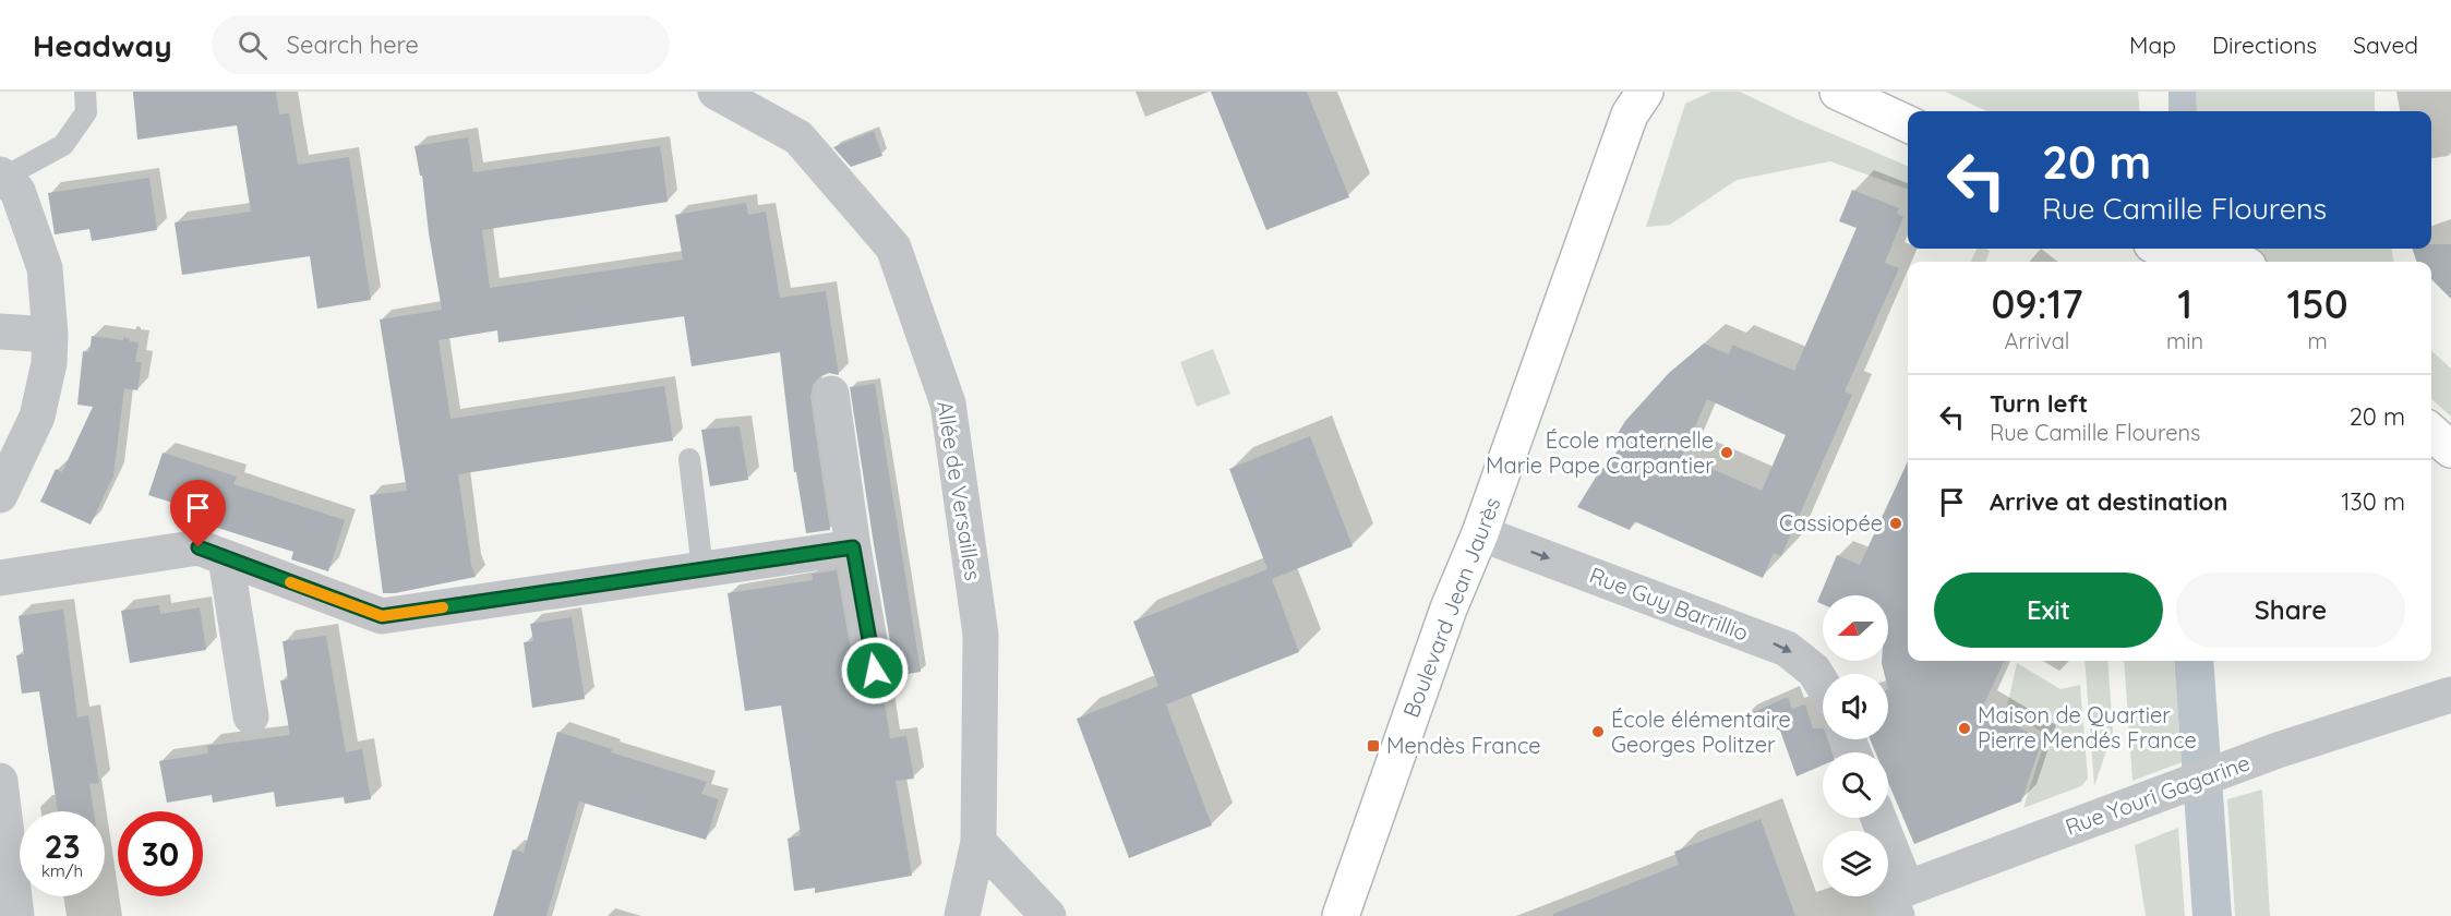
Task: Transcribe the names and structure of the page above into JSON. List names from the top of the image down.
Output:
{
  "streets": {
    "street": [
      "Allée de Versailles",
      "Rue Guy Barrillio",
      "Boulevard Jean Jaurès",
      "Rue Youri Gagarine"
    ]
  },
  "crossings": [
    ["Rue Guy Barrillio", "Boulevard Jean Jaurès"]
  ],
  "one_way": ["Rue Guy Barrillio"],
  "places": {
    "other": [
      "École maternelle Marie Pape Carpantier",
      "Cassiopée",
      "Maison de Quartier Pierre Mendés France",
      "École élémentaire Georges Politzer"
    ],
    "transit": ["Mendès France"]
  },
  "north": "left",
  "page": {
    "header": "Headway",
    "search": "Search here",
    "nav": ["Map", "Directions", "Saved"],
    "turn": ["20 m", "Rue Camille Flourens"],
    "eta": [
      "09:17",
      "Arrival",
      "1",
      "min",
      "150",
      "m"
    ],
    "list": [
      {
        "name": "Turn left",
        "note": "Rue Camille Flourens",
        "value": "20 m"
      },
      {
        "name": "Arrive at destination",
        "value": "130 m"
      }
    ],
    "buttons": ["Exit", "Share"],
    "speed": "23 km/h",
    "limit": "30"
  }
}
